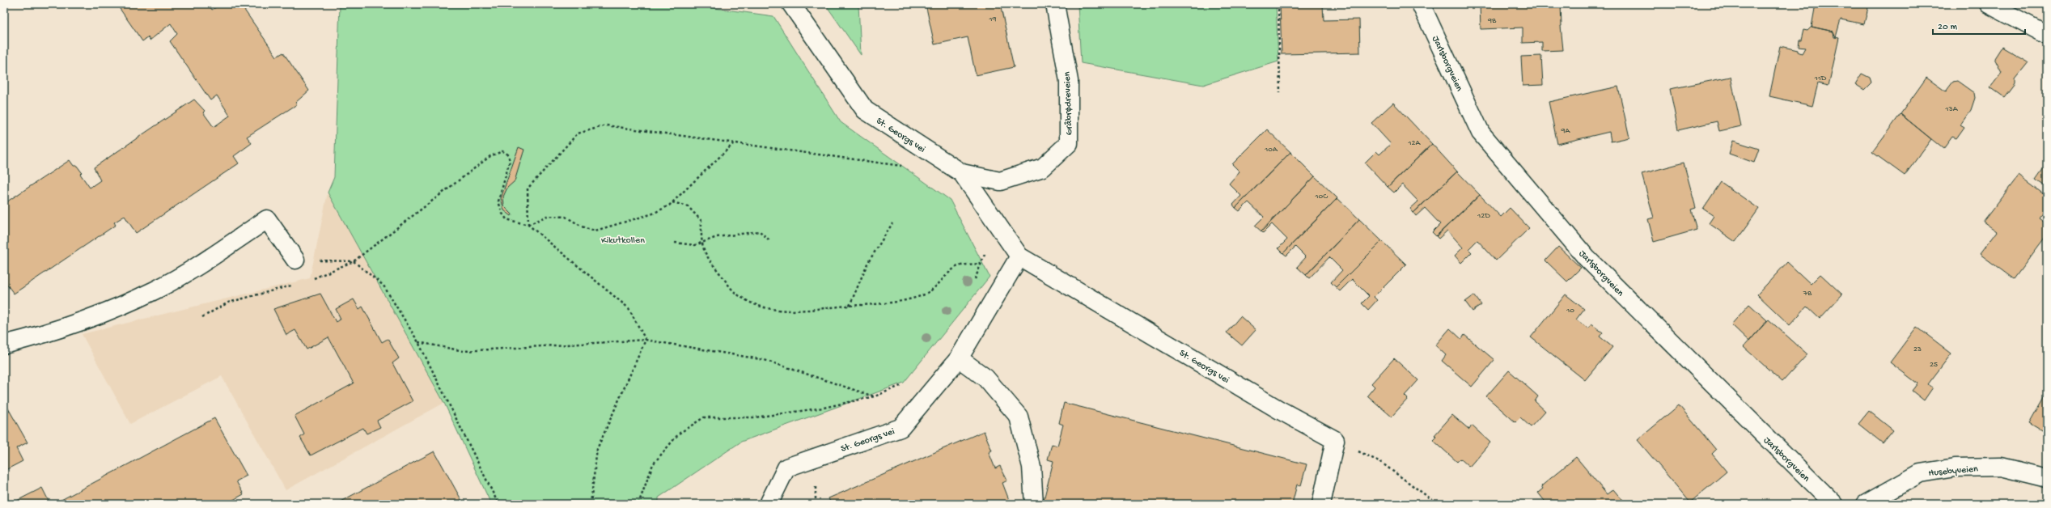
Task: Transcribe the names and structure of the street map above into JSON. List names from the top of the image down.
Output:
{
  "streets": {
    "street": [
      "Jarlsborgveien",
      "Gråbrødreveien",
      "St. Georgs vei",
      "Husebyveien"
    ]
  },
  "crossings": [
    ["Gråbrødreveien", "St. Georgs vei"]
  ],
  "parks": ["Kikutkollen"],
  "house_numbers": [
    "19",
    "9B",
    "11D",
    "13A",
    "9A",
    "12A",
    "10A",
    "10C",
    "12D",
    "7B",
    "10",
    "23",
    "25"
  ],
  "scale_bar": "20 m"
}
